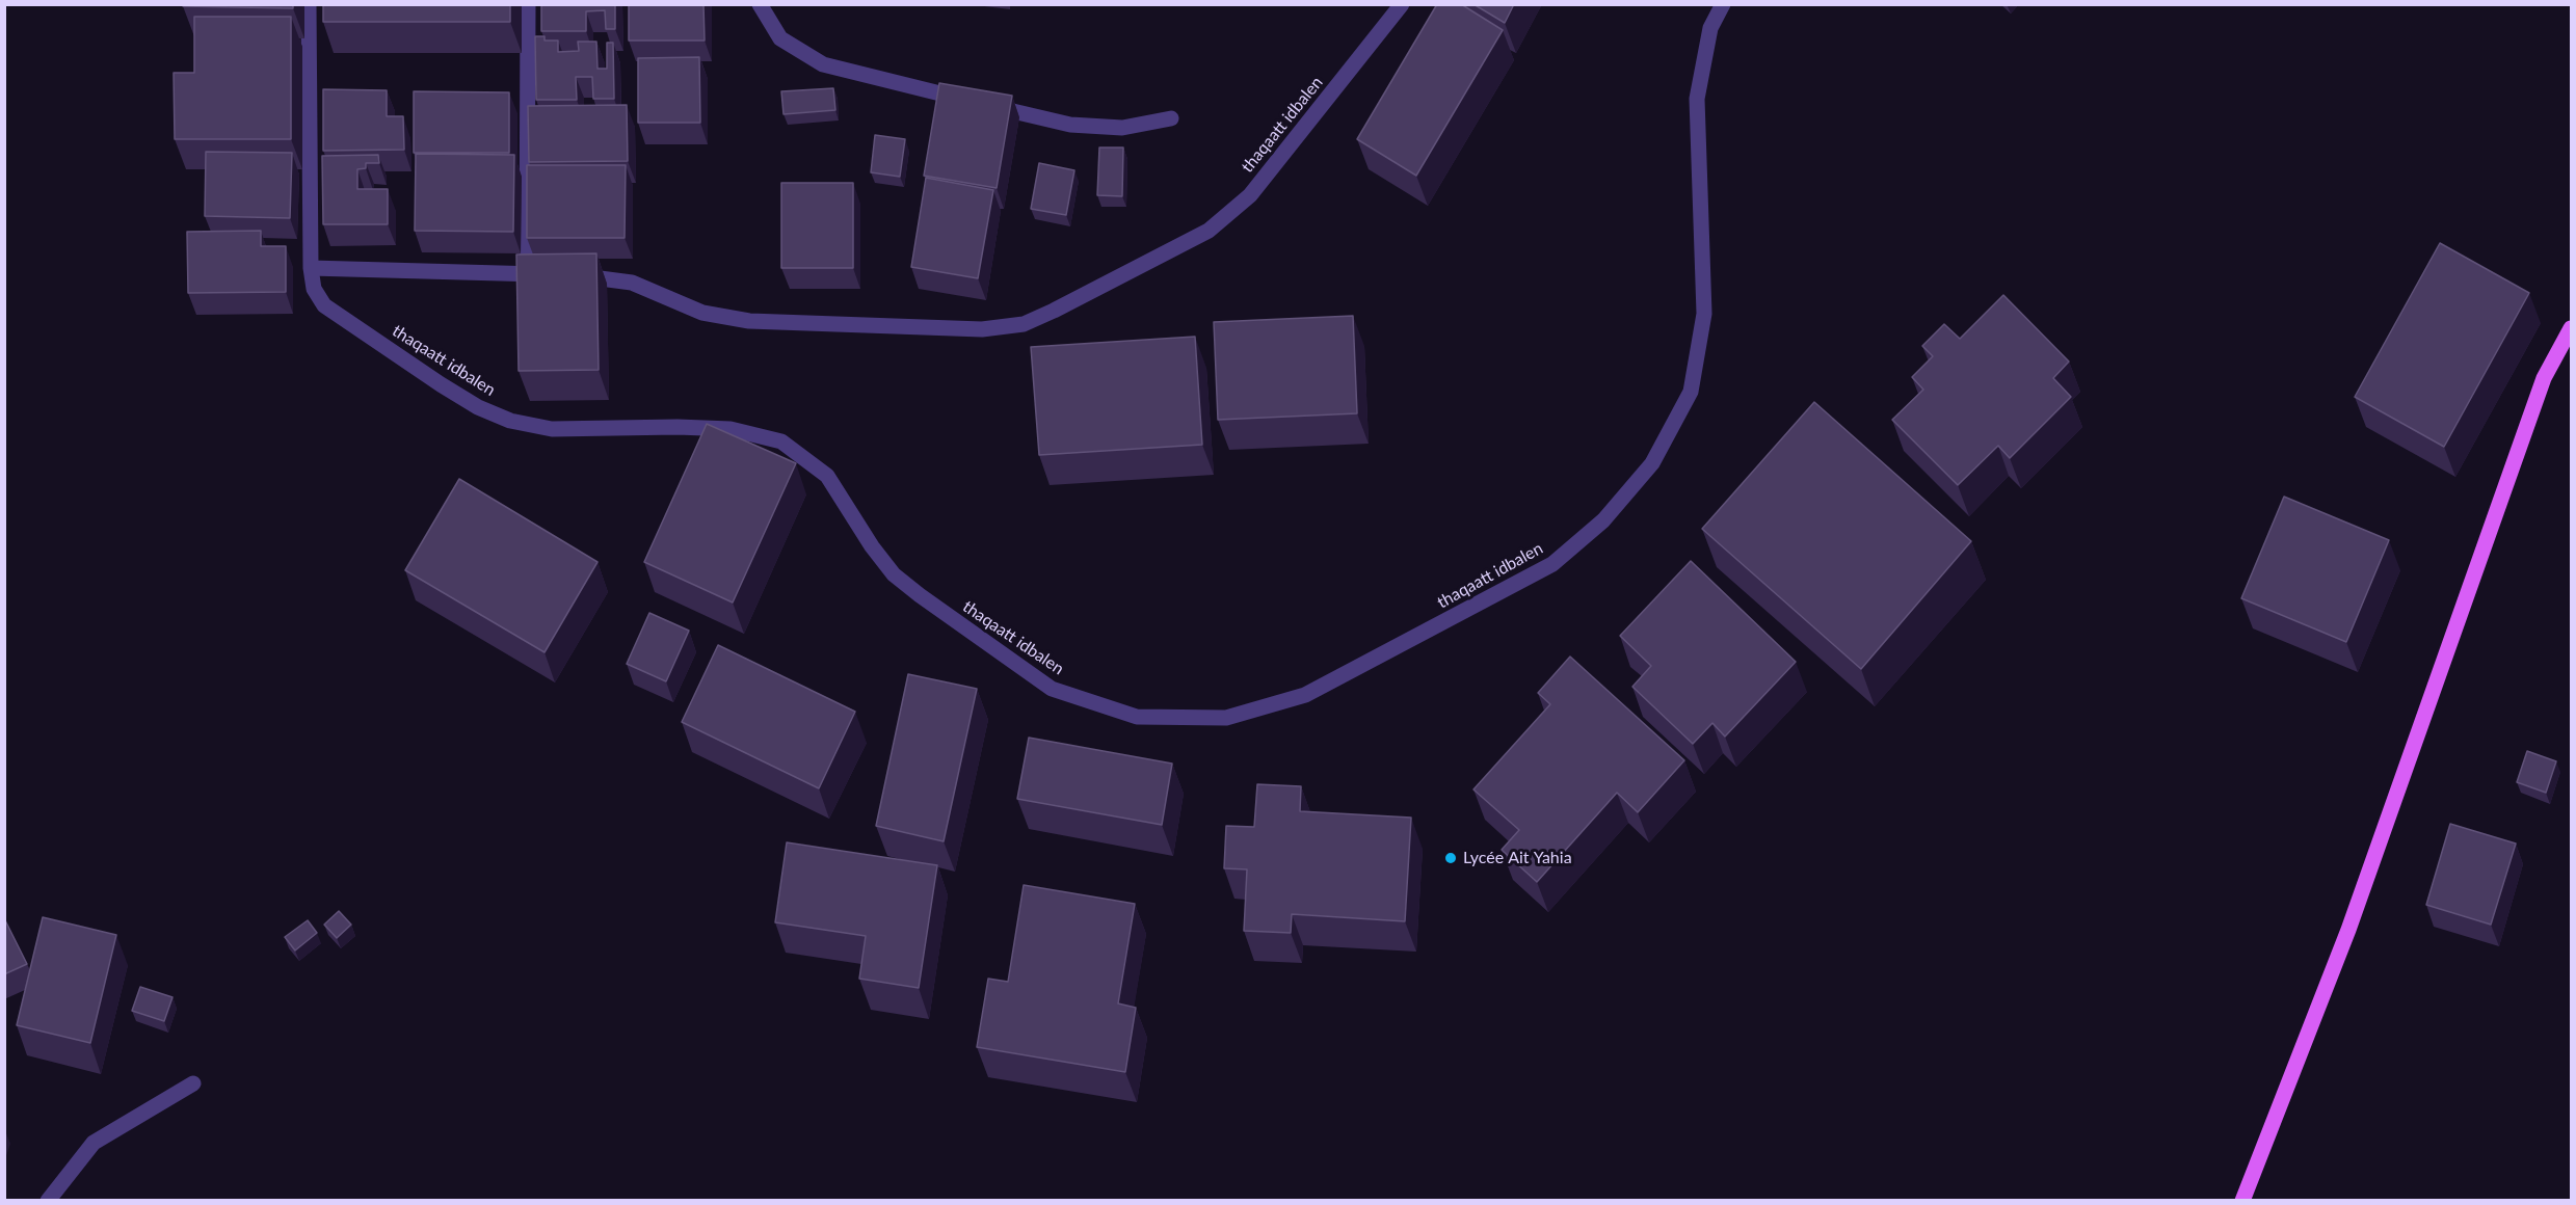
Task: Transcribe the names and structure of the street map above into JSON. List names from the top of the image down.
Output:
{
  "streets": {
    "street": ["thaqaatt idbalen"]
  },
  "places": ["Lycée Ait Yahia"]
}
